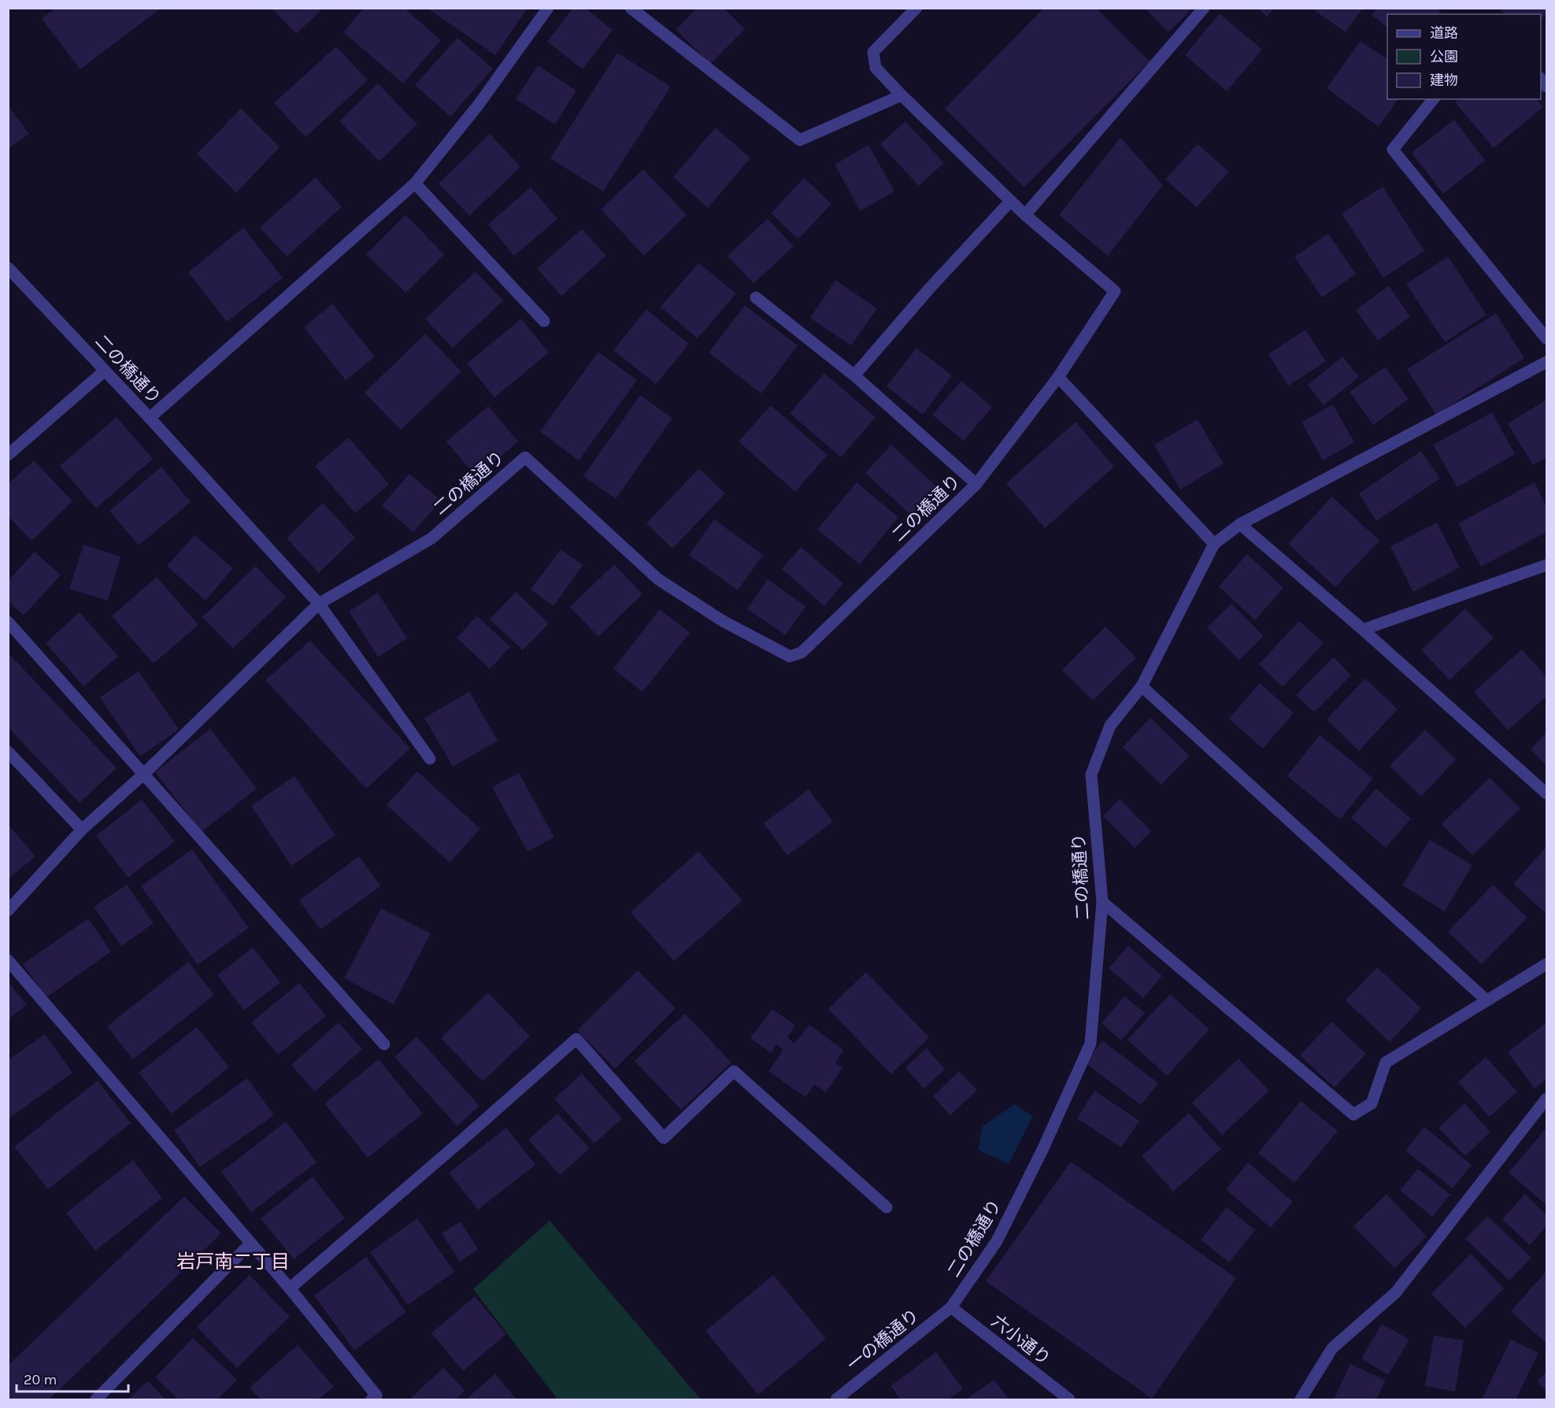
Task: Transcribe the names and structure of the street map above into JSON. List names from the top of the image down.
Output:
{
  "streets": {
    "street": ["二の橋通り", "一の橋通り", "六小通り"]
  },
  "crossings": [
    ["二の橋通り", "一の橋通り"],
    ["二の橋通り", "六小通り"],
    ["一の橋通り", "六小通り"]
  ],
  "districts": ["岩戸南二丁目"],
  "legend": ["道路", "公園", "建物"],
  "scale_bar": "20 m"
}
